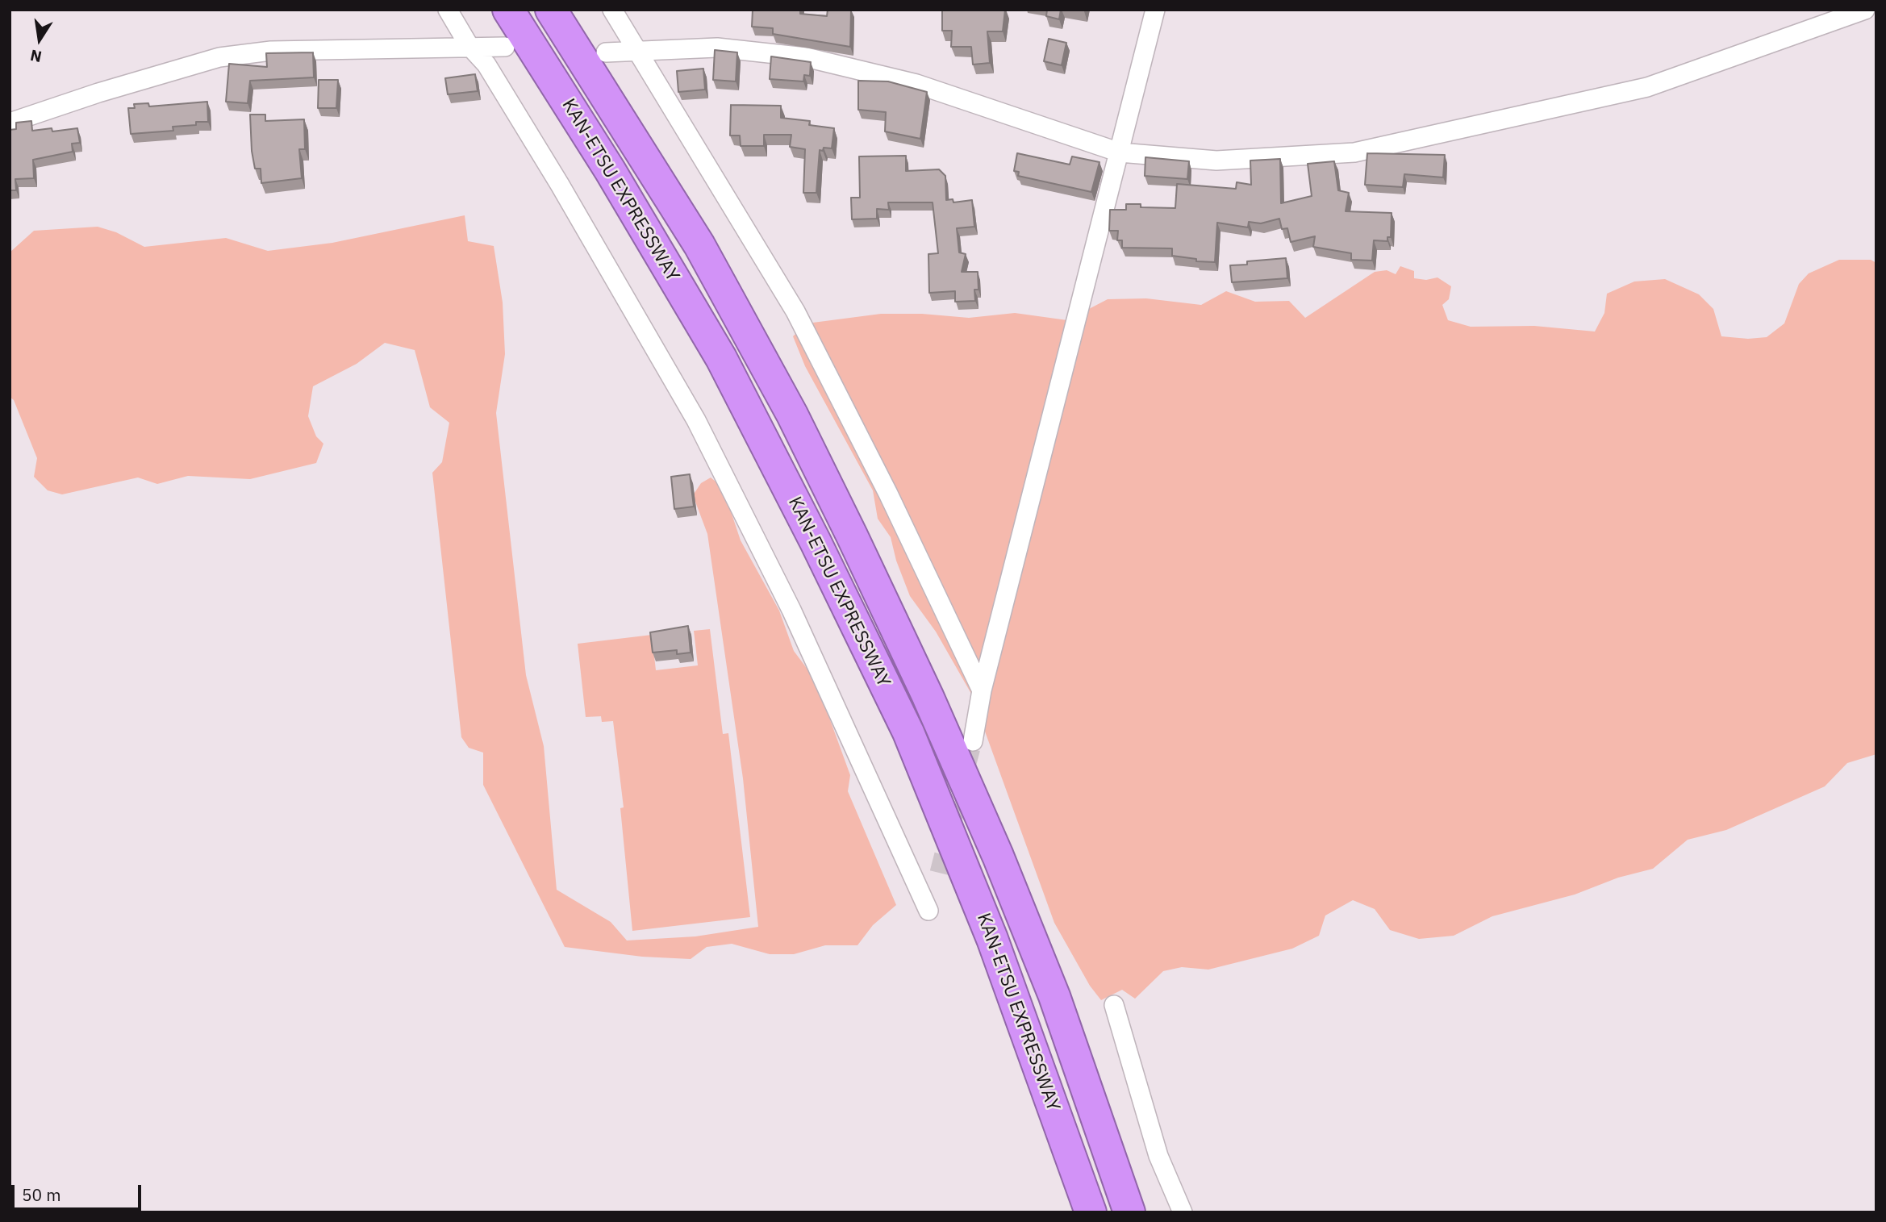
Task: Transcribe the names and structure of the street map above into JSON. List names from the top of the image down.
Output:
{
  "streets": {
    "highway": ["KAN-ETSU EXPRESSWAY"]
  },
  "scale_bar": "50 m",
  "north": "bottom"
}
